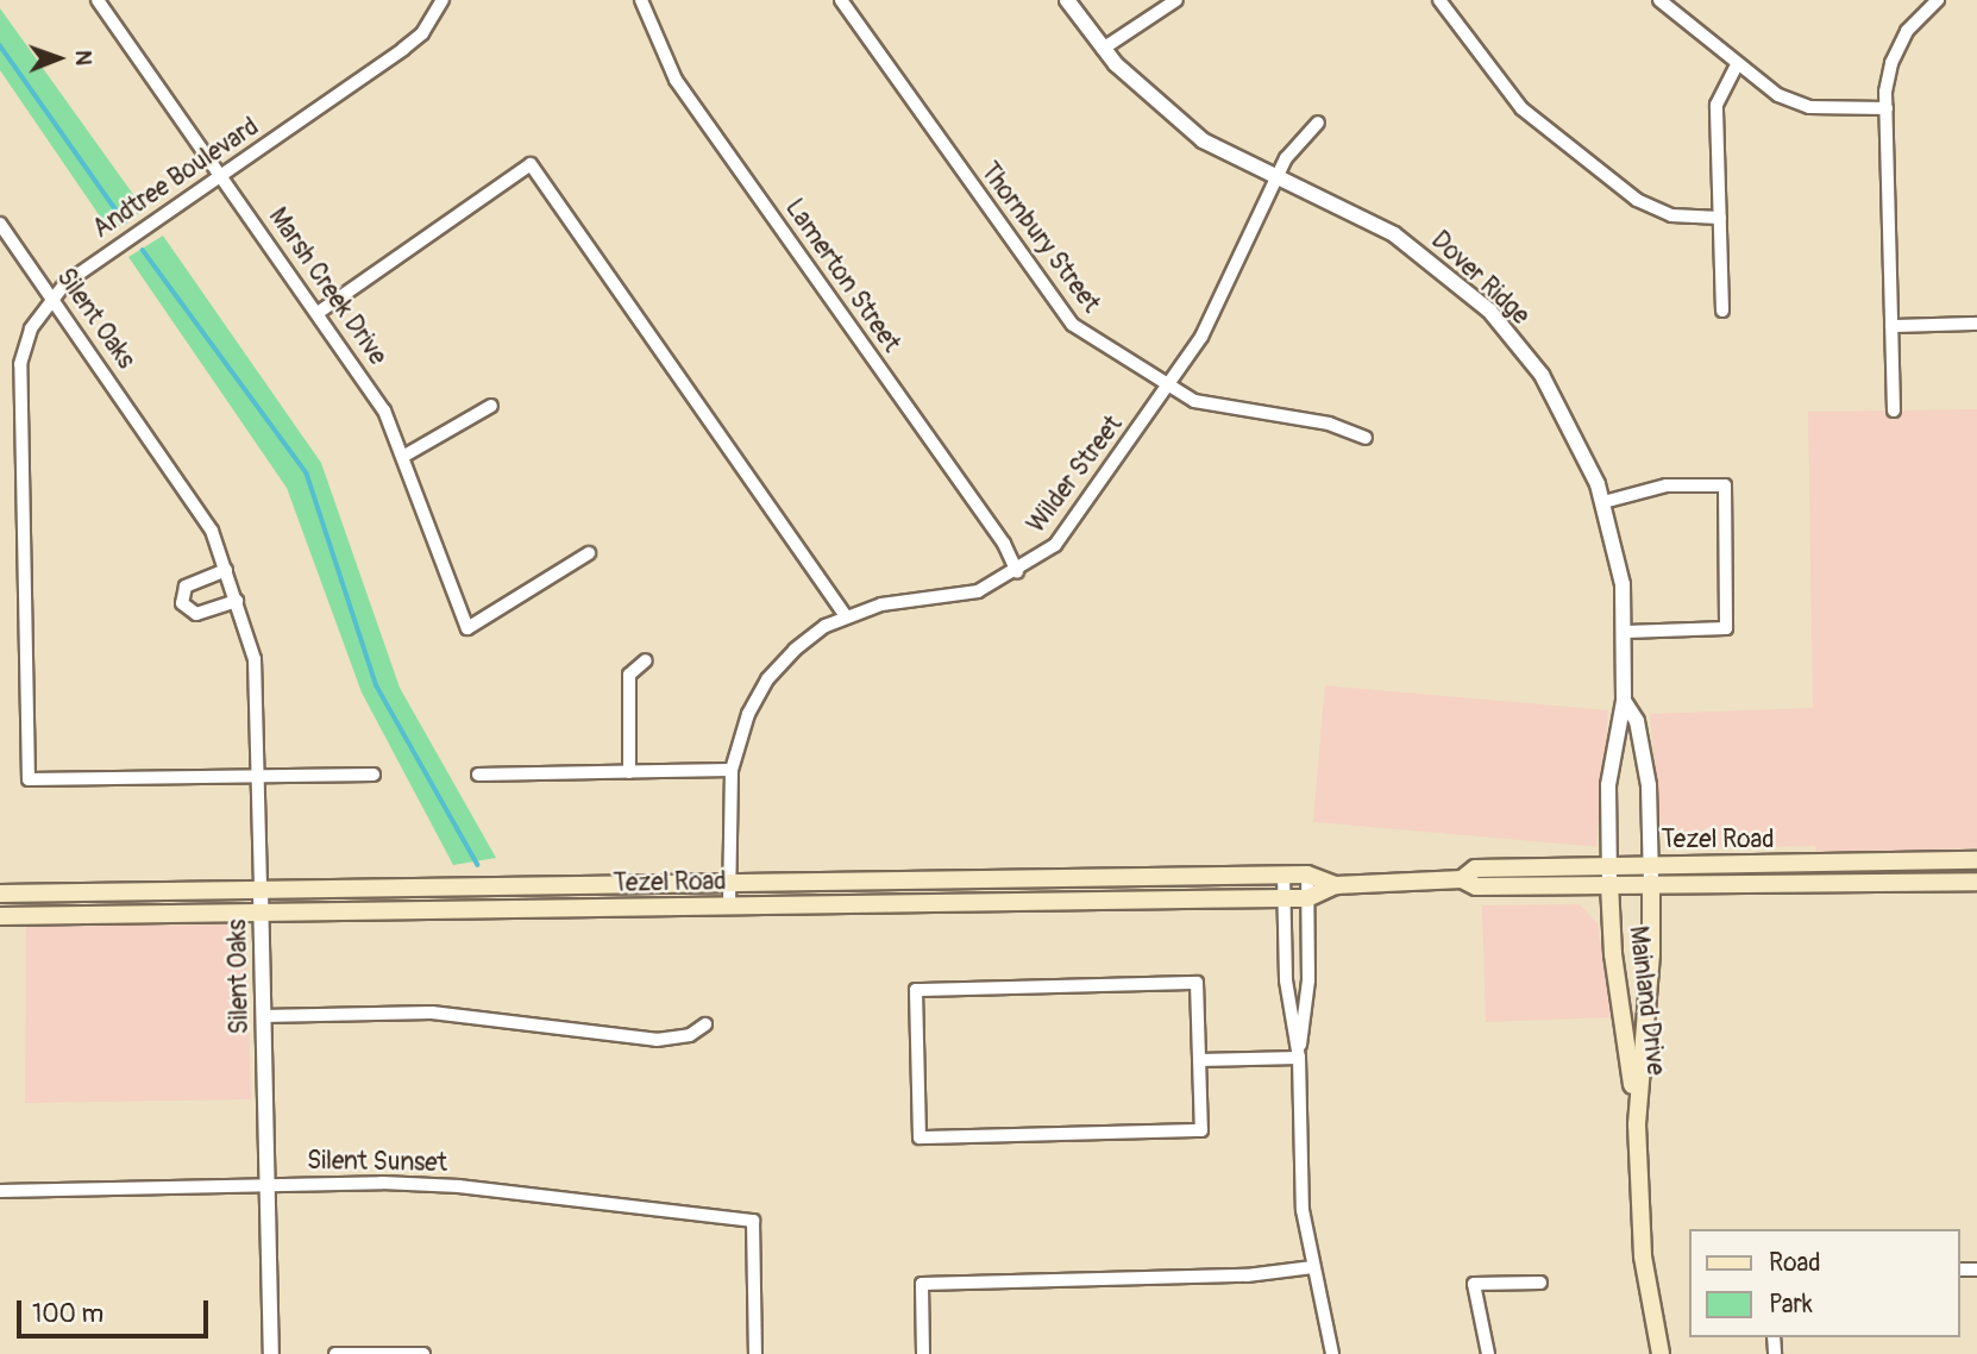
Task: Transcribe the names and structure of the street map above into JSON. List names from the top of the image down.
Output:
{
  "streets": {
    "main road": ["Tezel Road", "Mainland Drive"],
    "street": [
      "Andtree Boulevard",
      "Thornbury Street",
      "Lamerton Street",
      "Dover Ridge",
      "Marsh Creek Drive",
      "Silent Oaks",
      "Wilder Street",
      "Silent Sunset"
    ]
  },
  "crossings": [
    ["Andtree Boulevard", "Marsh Creek Drive"],
    ["Andtree Boulevard", "Silent Oaks"],
    ["Thornbury Street", "Wilder Street"],
    ["Lamerton Street", "Wilder Street"],
    ["Dover Ridge", "Wilder Street"],
    ["Dover Ridge", "Tezel Road"],
    ["Dover Ridge", "Mainland Drive"],
    ["Silent Oaks", "Tezel Road"],
    ["Silent Oaks", "Silent Sunset"],
    ["Wilder Street", "Tezel Road"],
    ["Tezel Road", "Mainland Drive"]
  ],
  "legend": ["Road", "Park"],
  "scale_bar": "100 m",
  "north": "right"
}
